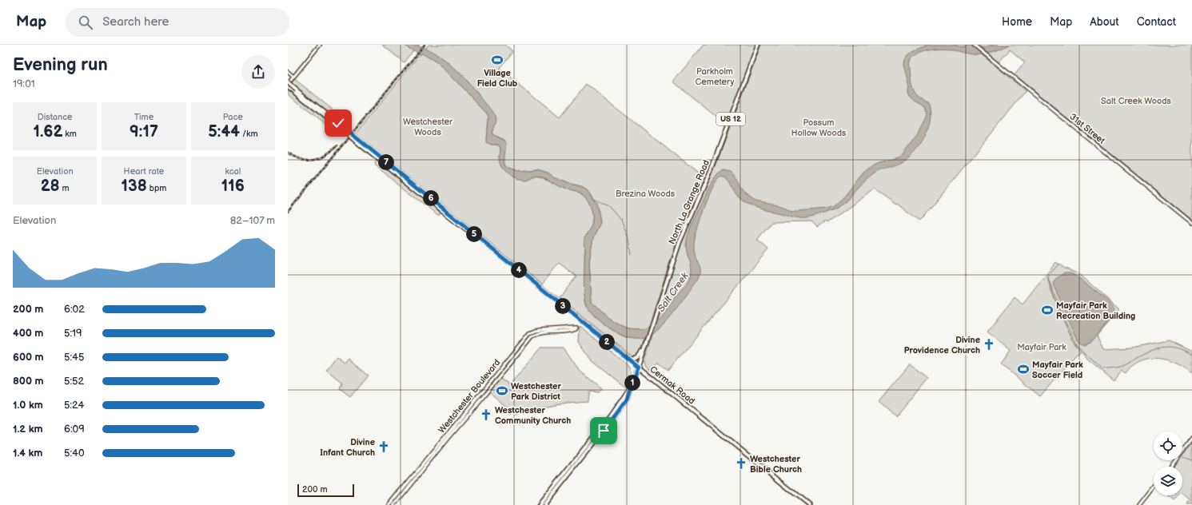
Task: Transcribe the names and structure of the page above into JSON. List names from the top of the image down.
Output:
{
  "streets": {
    "main road": ["US 12", "North La Grange Road", "Cermak Road"],
    "street": ["31st Street", "Westchester Boulevard"]
  },
  "crossings": [
    ["US 12", "North La Grange Road"],
    ["US 12", "Cermak Road"],
    ["North La Grange Road", "Cermak Road"]
  ],
  "water": ["Salt Creek"],
  "parks": [
    "Parkholm Cemetery",
    "Salt Creek Woods",
    "Westchester Woods",
    "Possum Hollow Woods",
    "Brezina Woods",
    "Mayfair Park"
  ],
  "places": {
    "sports": [
      "Village Field Club",
      "Mayfair Park Recreation Building",
      "Mayfair Park Soccer Field",
      "Westchester Park District"
    ],
    "church": [
      "Divine Providence Church",
      "Westchester Community Church",
      "Divine Infant Church",
      "Westchester Bible Church"
    ]
  },
  "scale_bar": "200 m",
  "page": {
    "header": "Map",
    "search": "Search here",
    "nav": [
      "Home",
      "Map",
      "About",
      "Contact"
    ],
    "heading": ["Evening run", "19:01"],
    "stats": [
      ["Distance", "1.62 km"],
      ["Time", "9:17"],
      ["Pace", "5:44 /km"],
      ["Elevation", "28 m"],
      ["Heart rate", "138 bpm"],
      ["kcal", "116"]
    ],
    "pins": [
      "7",
      "6",
      "5",
      "4",
      "3",
      "2",
      "1"
    ],
    "chart": ["Elevation", "82–107 m"],
    "list": [
      {
        "name": "200 m",
        "note": "6:02"
      },
      {
        "name": "400 m",
        "note": "5:19"
      },
      {
        "name": "600 m",
        "note": "5:45"
      },
      {
        "name": "800 m",
        "note": "5:52"
      },
      {
        "name": "1.0 km",
        "note": "5:24"
      },
      {
        "name": "1.2 km",
        "note": "6:09"
      },
      {
        "name": "1.4 km",
        "note": "5:40"
      }
    ],
    "scale": "200 m"
  }
}
